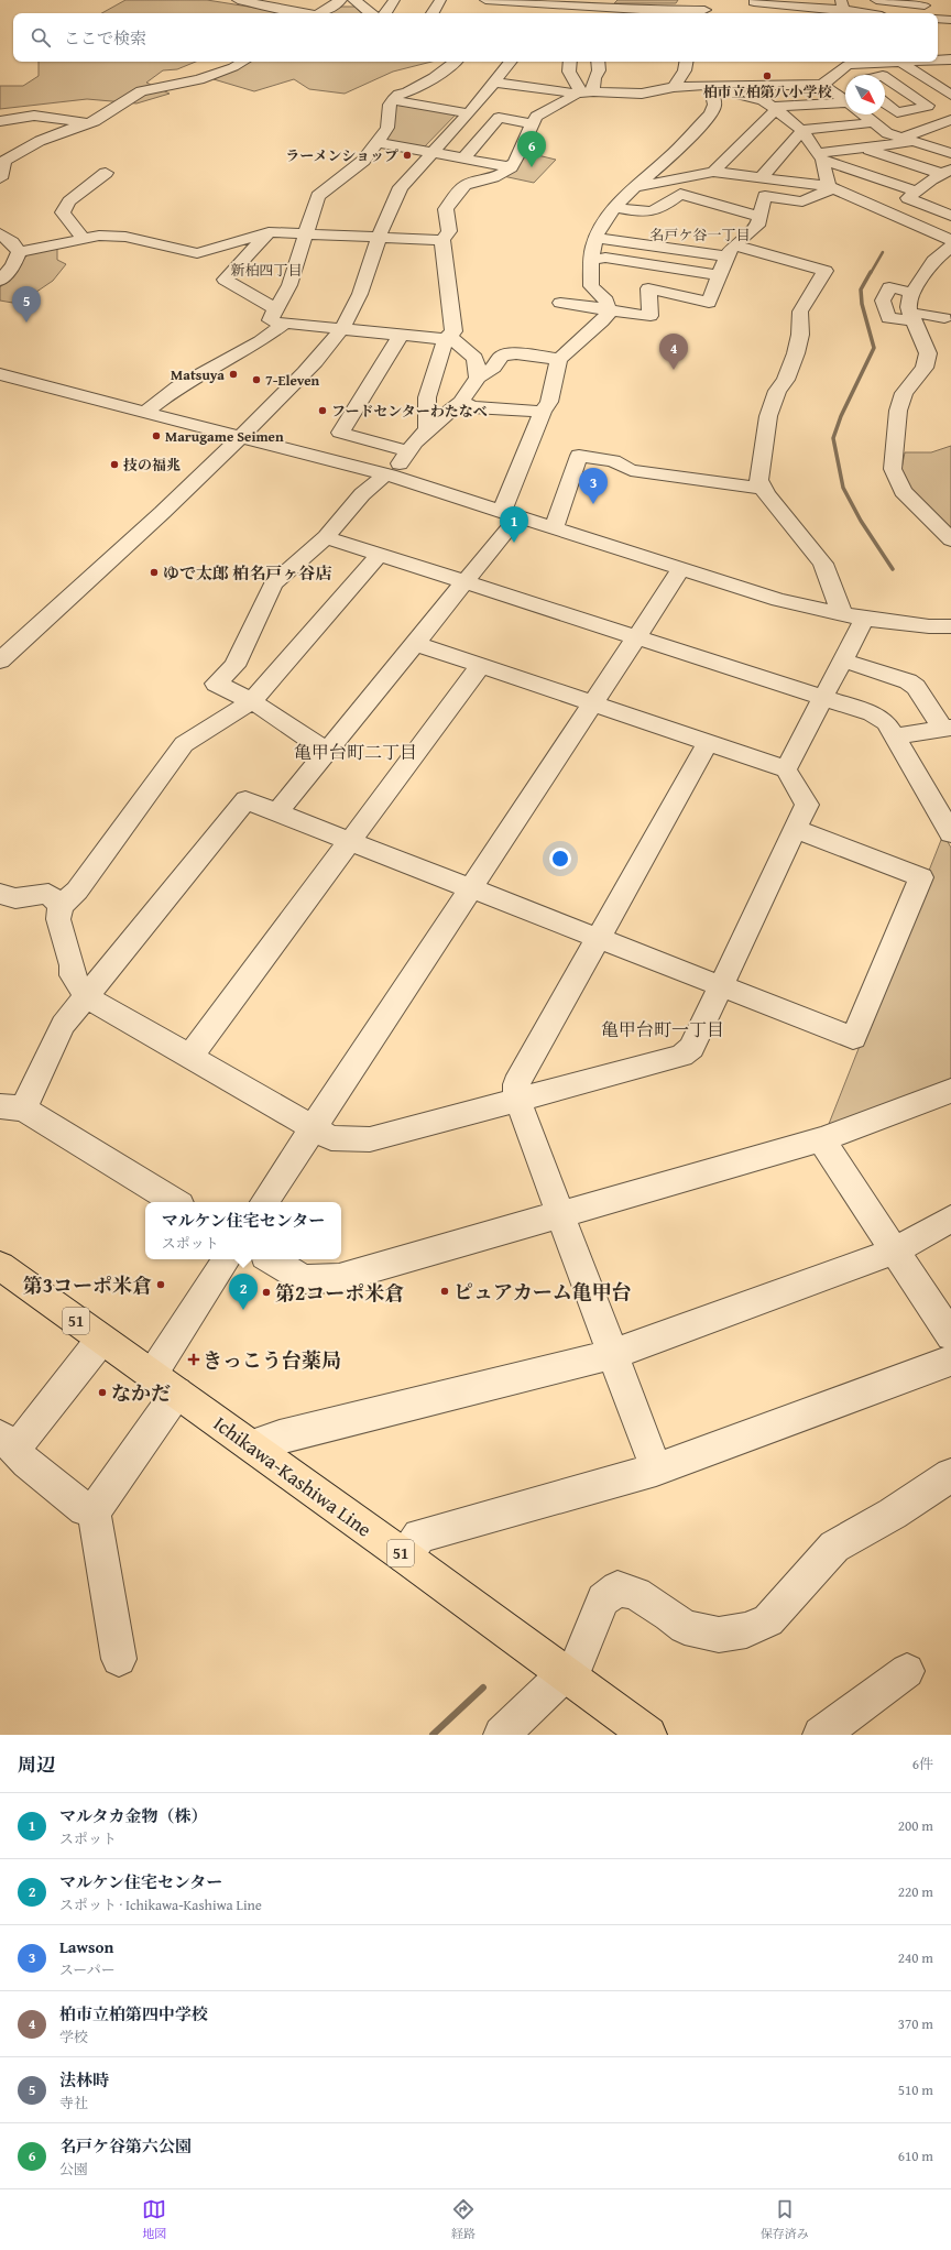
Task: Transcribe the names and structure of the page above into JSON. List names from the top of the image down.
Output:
{
  "streets": {
    "main road": ["51", "Ichikawa-Kashiwa Line"]
  },
  "districts": [
    "名戸ケ谷一丁目",
    "新柏四丁目",
    "亀甲台町二丁目",
    "亀甲台町一丁目"
  ],
  "places": {
    "other": [
      "柏市立柏第八小学校",
      "ラーメンショップ",
      "Matsuya",
      "7-Eleven",
      "フードセンターわたなべ",
      "Marugame Seimen",
      "技の福兆",
      "ゆで太郎 柏名戸ヶ谷店",
      "第3コーポ米倉",
      "ピュアカーム亀甲台",
      "第2コーポ米倉",
      "なかだ"
    ],
    "health": ["きっこう台薬局"]
  },
  "north": "bottom right",
  "page": {
    "search": "ここで検索",
    "pins": [
      "6",
      "5",
      "4",
      "3",
      "1",
      "2"
    ],
    "popup": ["マルケン住宅センター", "スポット"],
    "heading": ["周辺", "6件"],
    "list": [
      {
        "mark": "1",
        "name": "マルタカ金物（株）",
        "note": "スポット",
        "value": "200 m"
      },
      {
        "mark": "2",
        "name": "マルケン住宅センター",
        "note": "スポット · Ichikawa-Kashiwa Line",
        "value": "220 m"
      },
      {
        "mark": "3",
        "name": "Lawson",
        "note": "スーパー",
        "value": "240 m"
      },
      {
        "mark": "4",
        "name": "柏市立柏第四中学校",
        "note": "学校",
        "value": "370 m"
      },
      {
        "mark": "5",
        "name": "法林時",
        "note": "寺社",
        "value": "510 m"
      },
      {
        "mark": "6",
        "name": "名戸ケ谷第六公園",
        "note": "公園",
        "value": "610 m"
      }
    ],
    "nav": ["地図", "経路", "保存済み"]
  }
}
